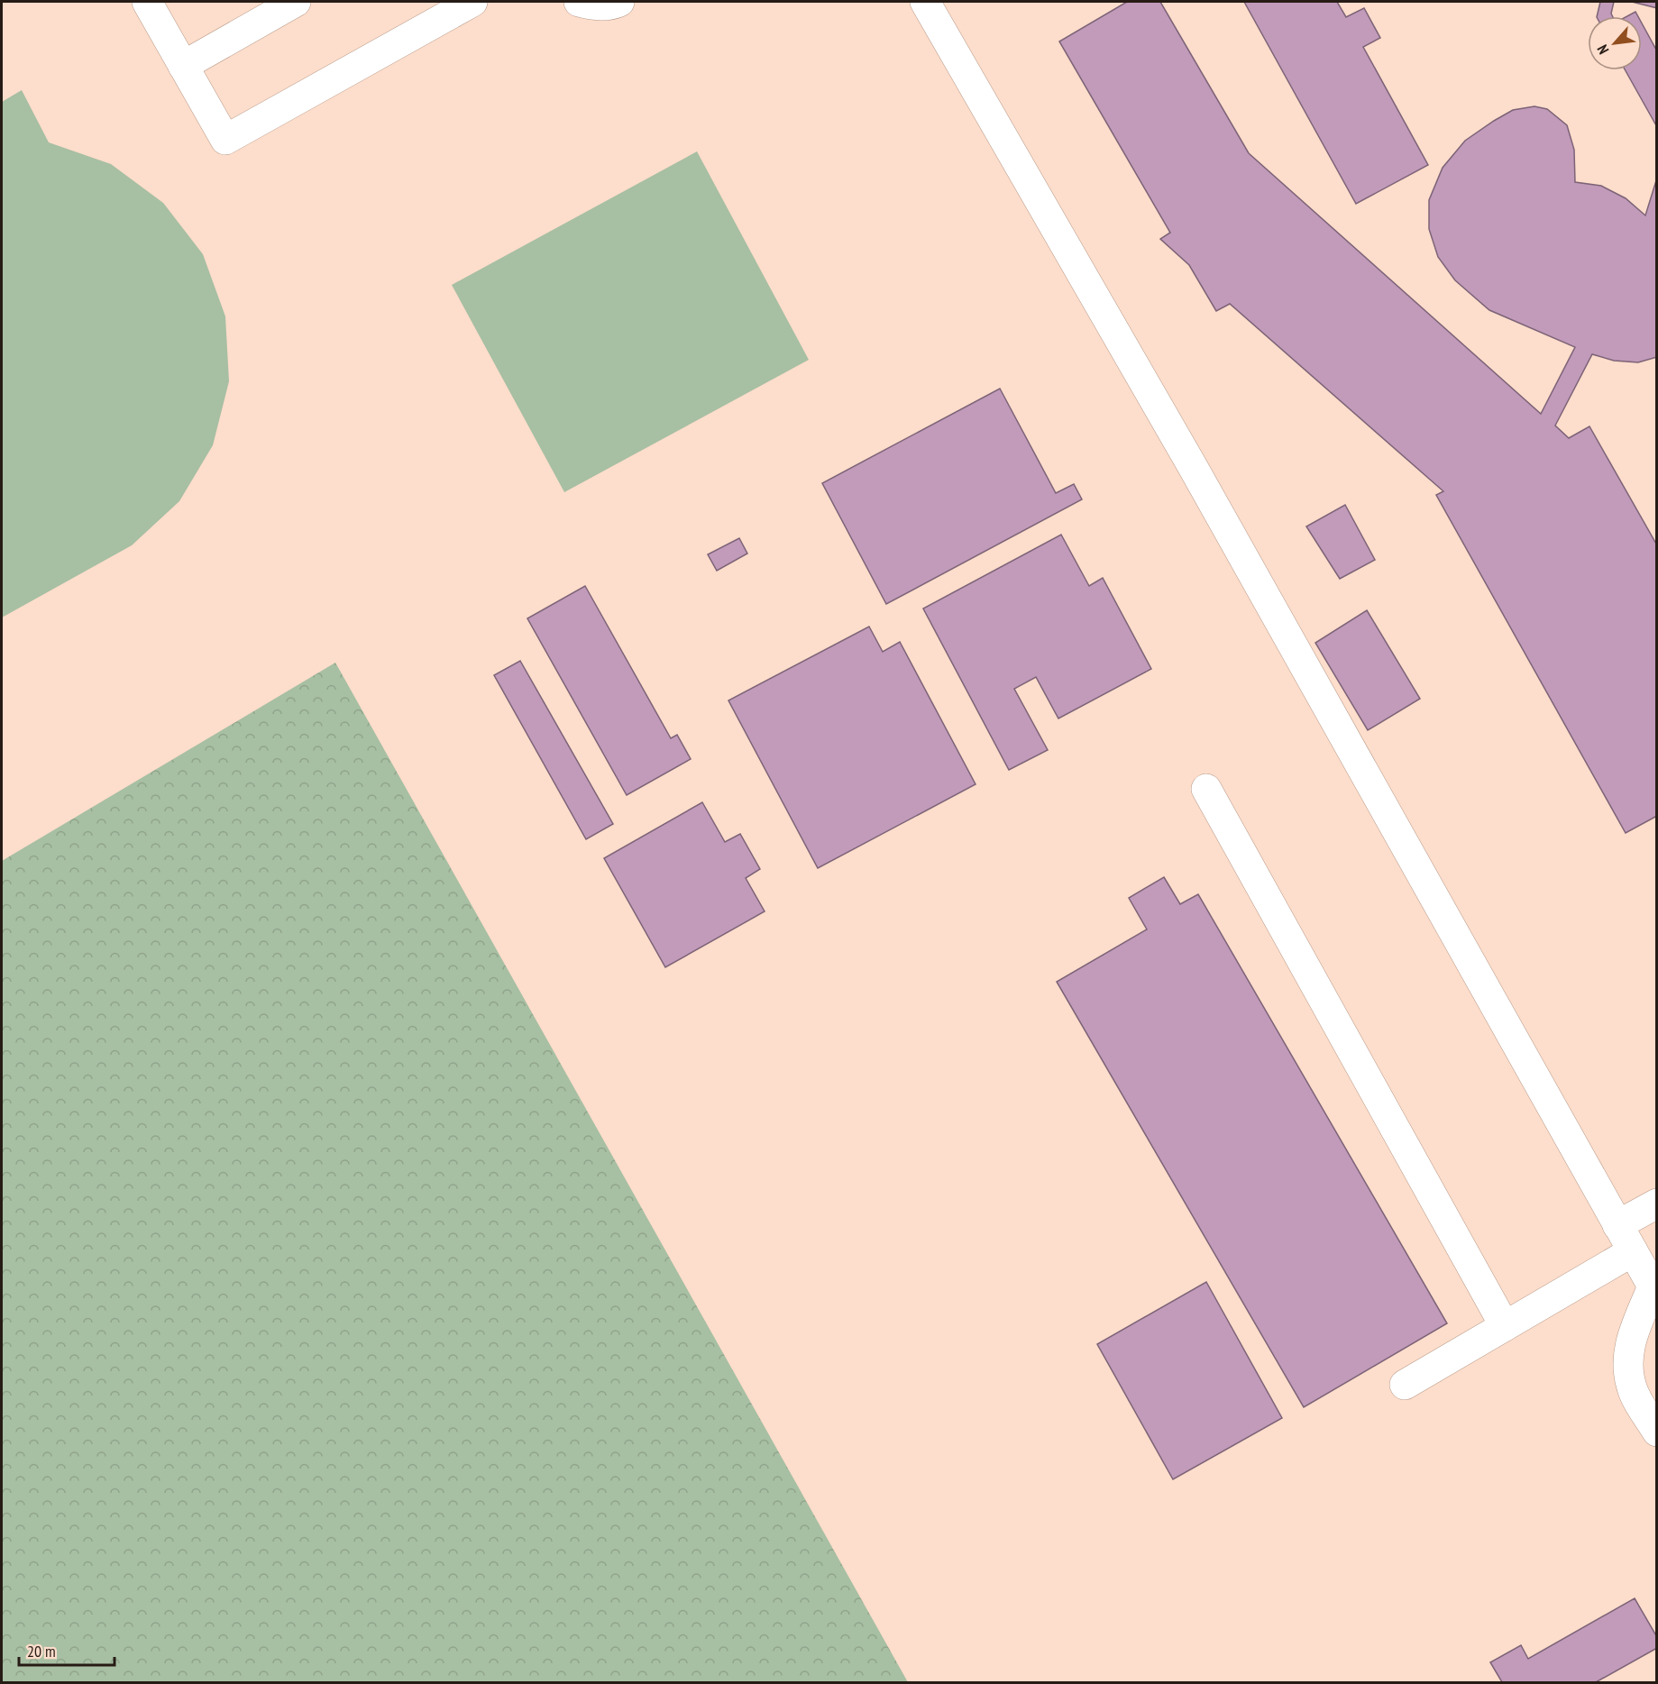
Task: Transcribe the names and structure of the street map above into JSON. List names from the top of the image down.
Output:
{
  "scale_bar": "20 m",
  "north": "bottom left"
}
